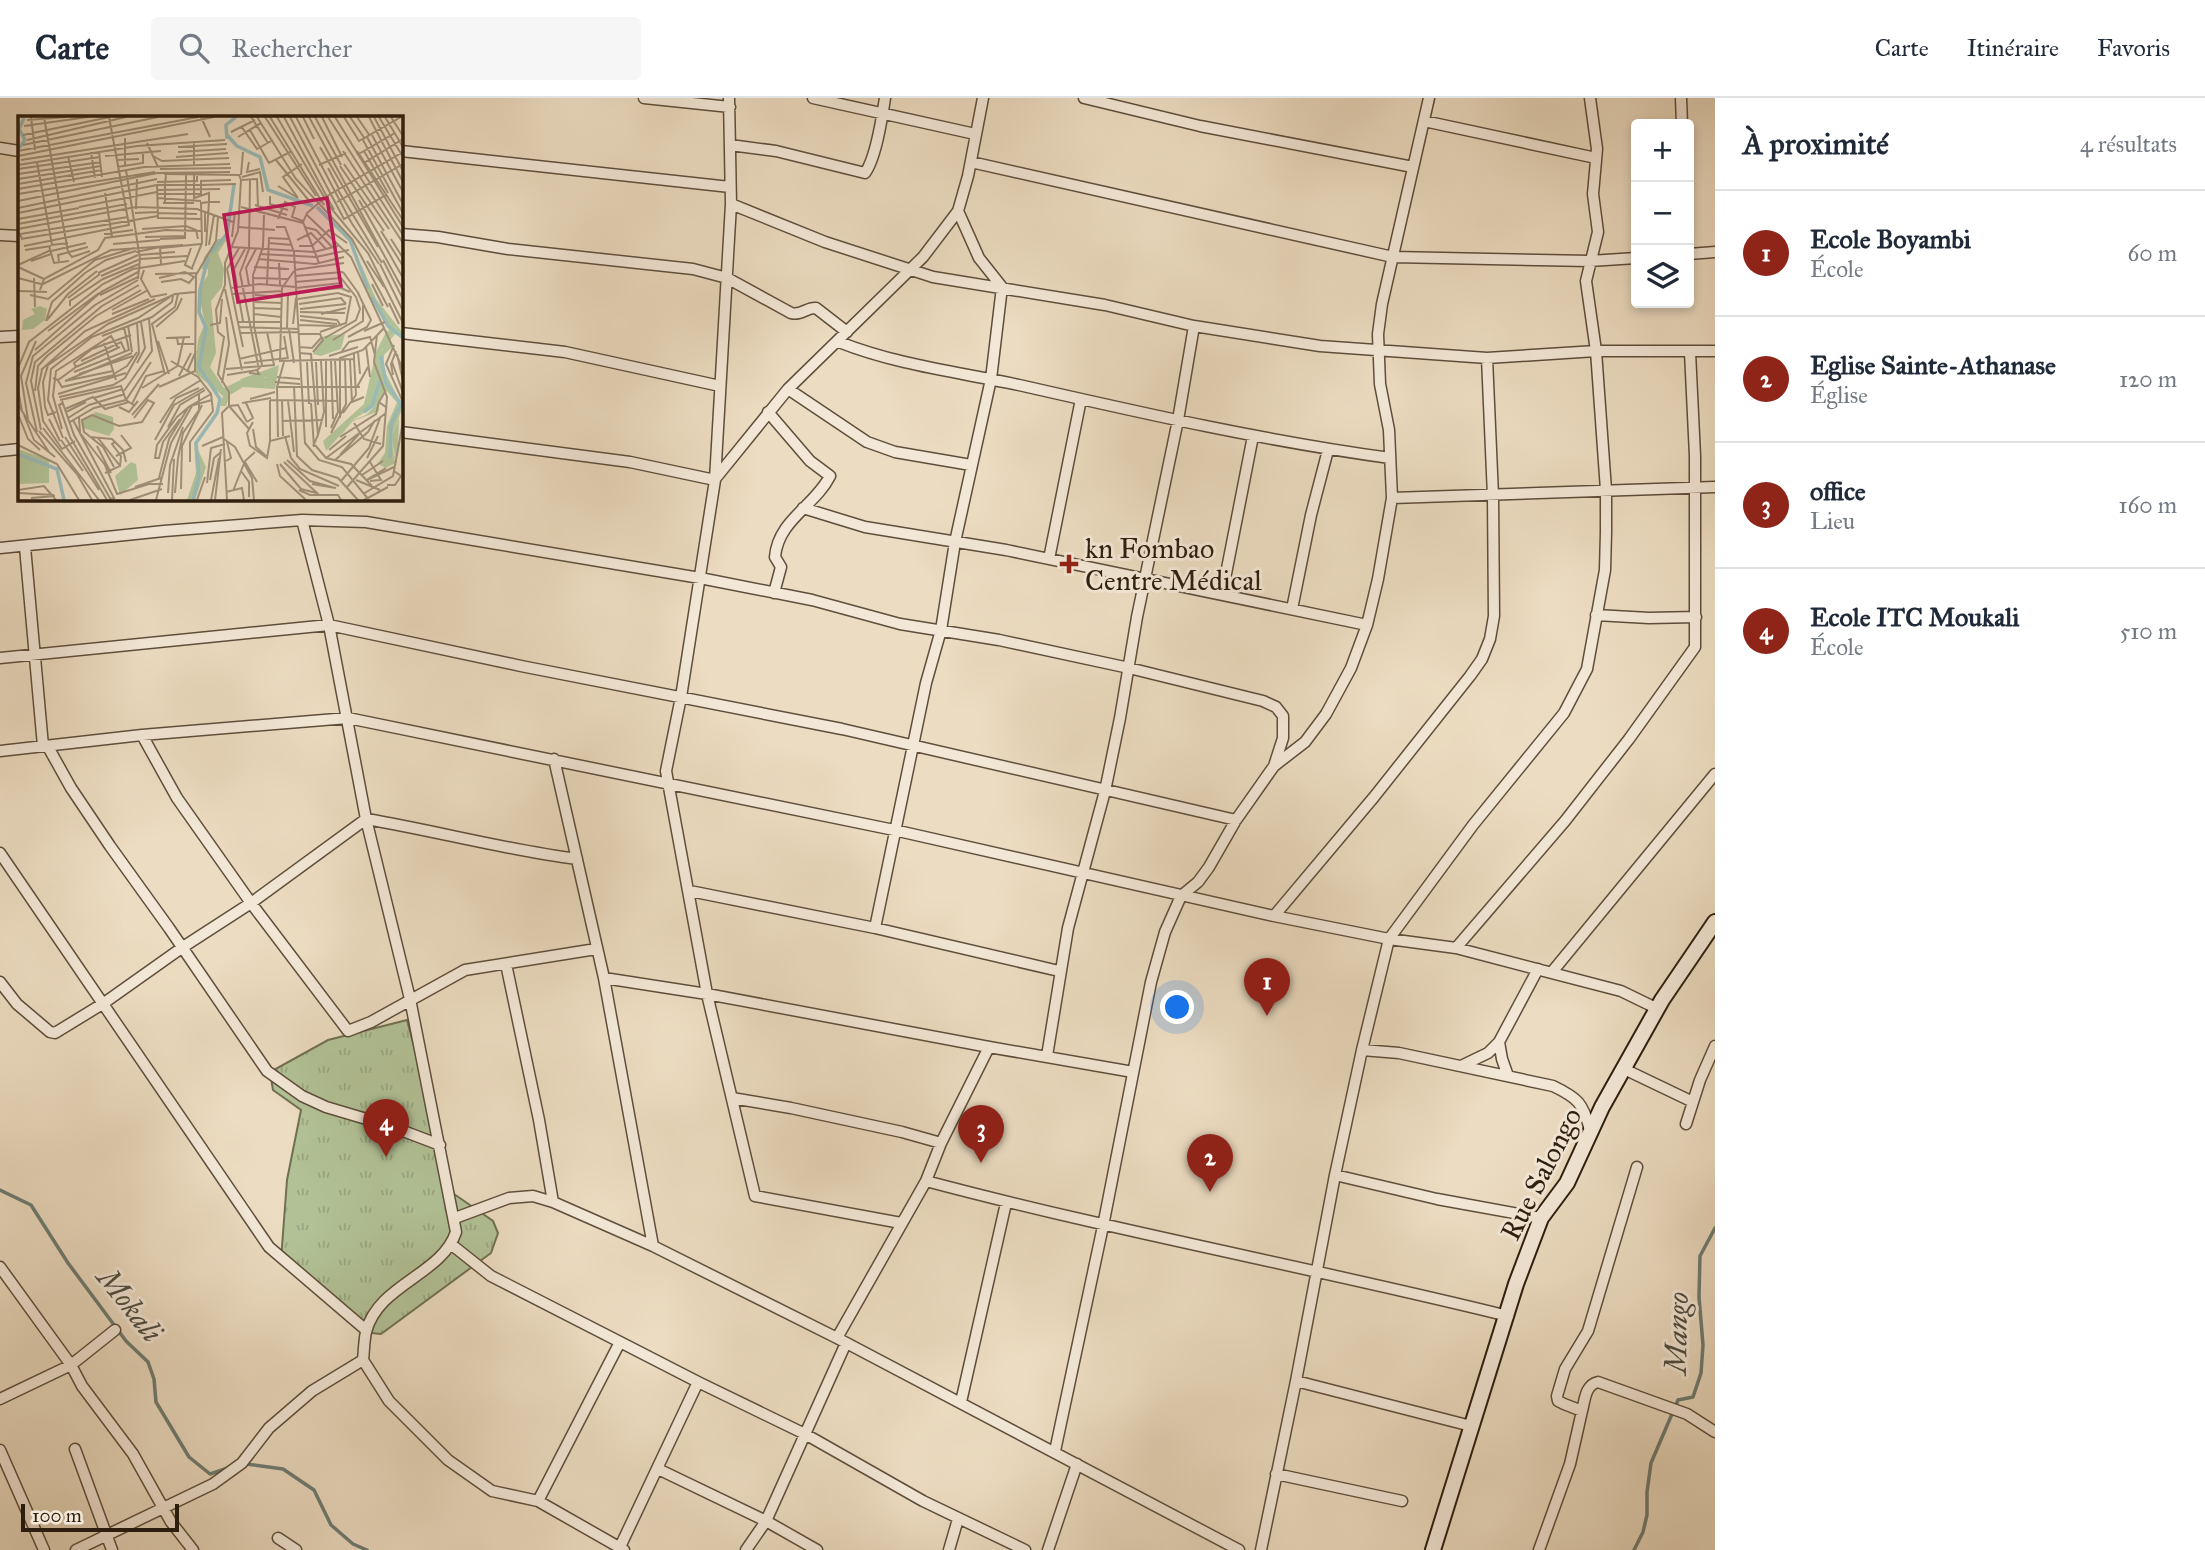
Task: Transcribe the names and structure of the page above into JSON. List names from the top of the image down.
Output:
{
  "streets": {
    "street": ["Rue Salongo"]
  },
  "water": ["Mokali", "Mango"],
  "places": {
    "health": ["kn Fombao Centre Médical"]
  },
  "scale_bar": "100 m",
  "page": {
    "header": "Carte",
    "search": "Rechercher",
    "nav": ["Carte", "Itinéraire", "Favoris"],
    "heading": ["À proximité", "4 résultats"],
    "map_buttons": ["+", "−"],
    "list": [
      {
        "mark": "1",
        "name": "Ecole Boyambi",
        "note": "École",
        "value": "60 m"
      },
      {
        "mark": "2",
        "name": "Eglise Sainte-Athanase",
        "note": "Église",
        "value": "120 m"
      },
      {
        "mark": "3",
        "name": "office",
        "note": "Lieu",
        "value": "160 m"
      },
      {
        "mark": "4",
        "name": "Ecole ITC Moukali",
        "note": "École",
        "value": "510 m"
      }
    ],
    "pins": [
      "1",
      "4",
      "3",
      "2"
    ],
    "scale": "100 m"
  }
}
